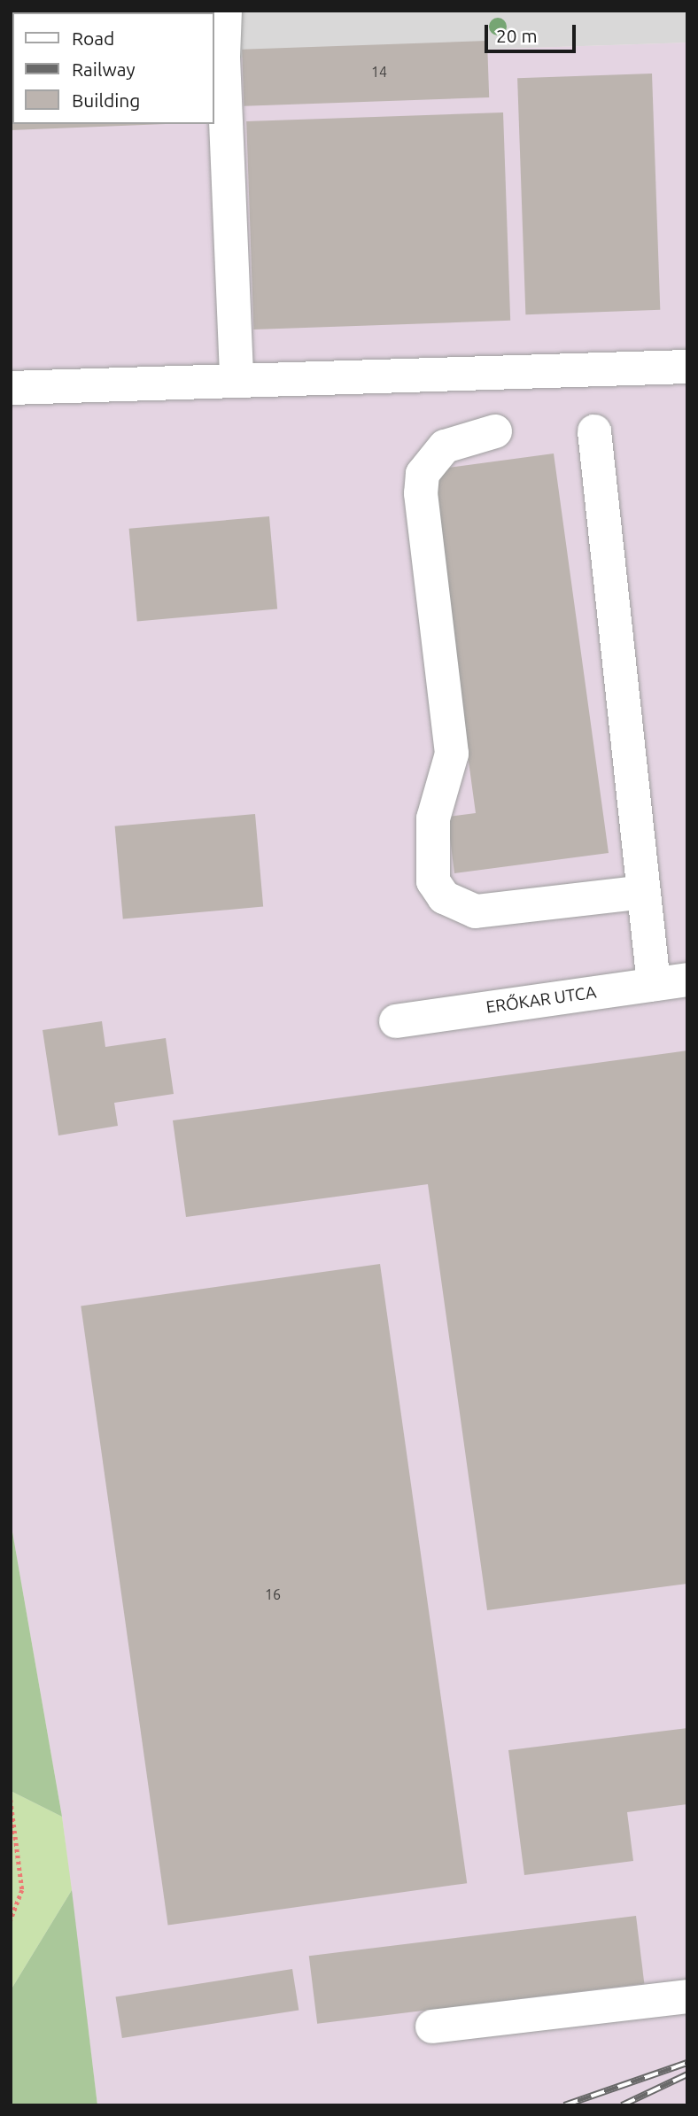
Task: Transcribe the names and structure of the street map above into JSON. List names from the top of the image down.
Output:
{
  "streets": {
    "street": ["ERŐKAR UTCA"]
  },
  "house_numbers": ["14", "16"],
  "legend": ["Road", "Railway", "Building"],
  "scale_bar": "20 m"
}
